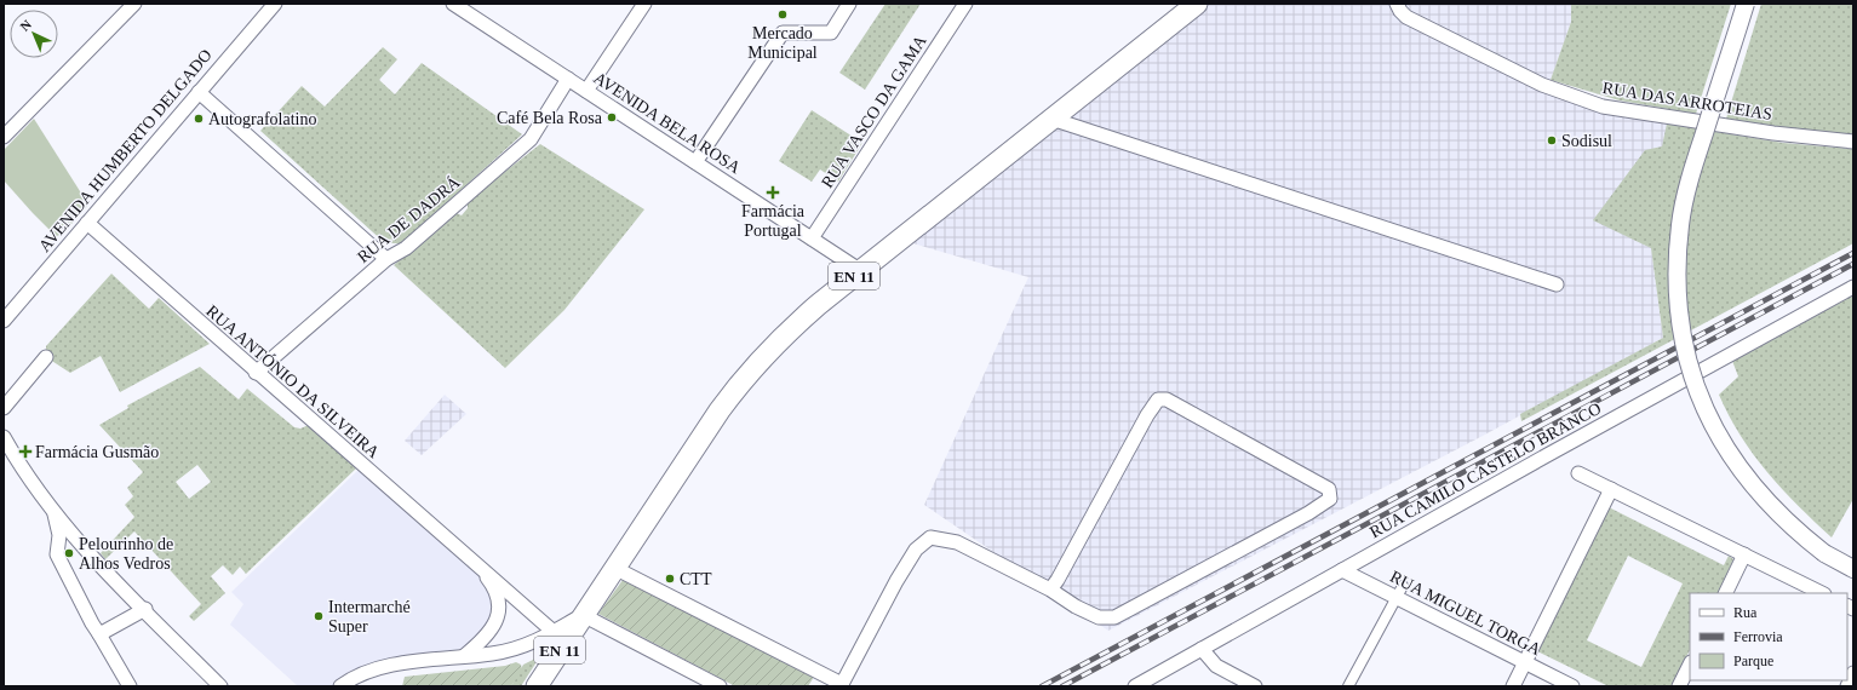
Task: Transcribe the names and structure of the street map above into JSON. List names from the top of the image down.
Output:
{
  "streets": {
    "main road": ["EN 11"],
    "street": [
      "RUA DAS ARROTEIAS",
      "RUA VASCO DA GAMA",
      "AVENIDA BELA ROSA",
      "AVENIDA HUMBERTO DELGADO",
      "RUA DE DADRÁ",
      "RUA ANTÓNIO DA SILVEIRA",
      "RUA CAMILO CASTELO BRANCO",
      "RUA MIGUEL TORGA"
    ]
  },
  "crossings": [
    ["RUA VASCO DA GAMA", "AVENIDA BELA ROSA"],
    ["AVENIDA BELA ROSA", "RUA DE DADRÁ"],
    ["AVENIDA BELA ROSA", "EN 11"],
    ["AVENIDA HUMBERTO DELGADO", "RUA ANTÓNIO DA SILVEIRA"],
    ["RUA DE DADRÁ", "RUA ANTÓNIO DA SILVEIRA"],
    ["RUA CAMILO CASTELO BRANCO", "RUA MIGUEL TORGA"]
  ],
  "places": {
    "other": [
      "Mercado Municipal",
      "Café Bela Rosa",
      "Autografolatino",
      "Sodisul",
      "Pelourinho de Alhos Vedros",
      "CTT",
      "Intermarché Super"
    ],
    "health": ["Farmácia Portugal", "Farmácia Gusmão"]
  },
  "legend": ["Rua", "Ferrovia", "Parque"],
  "north": "top left"
}
